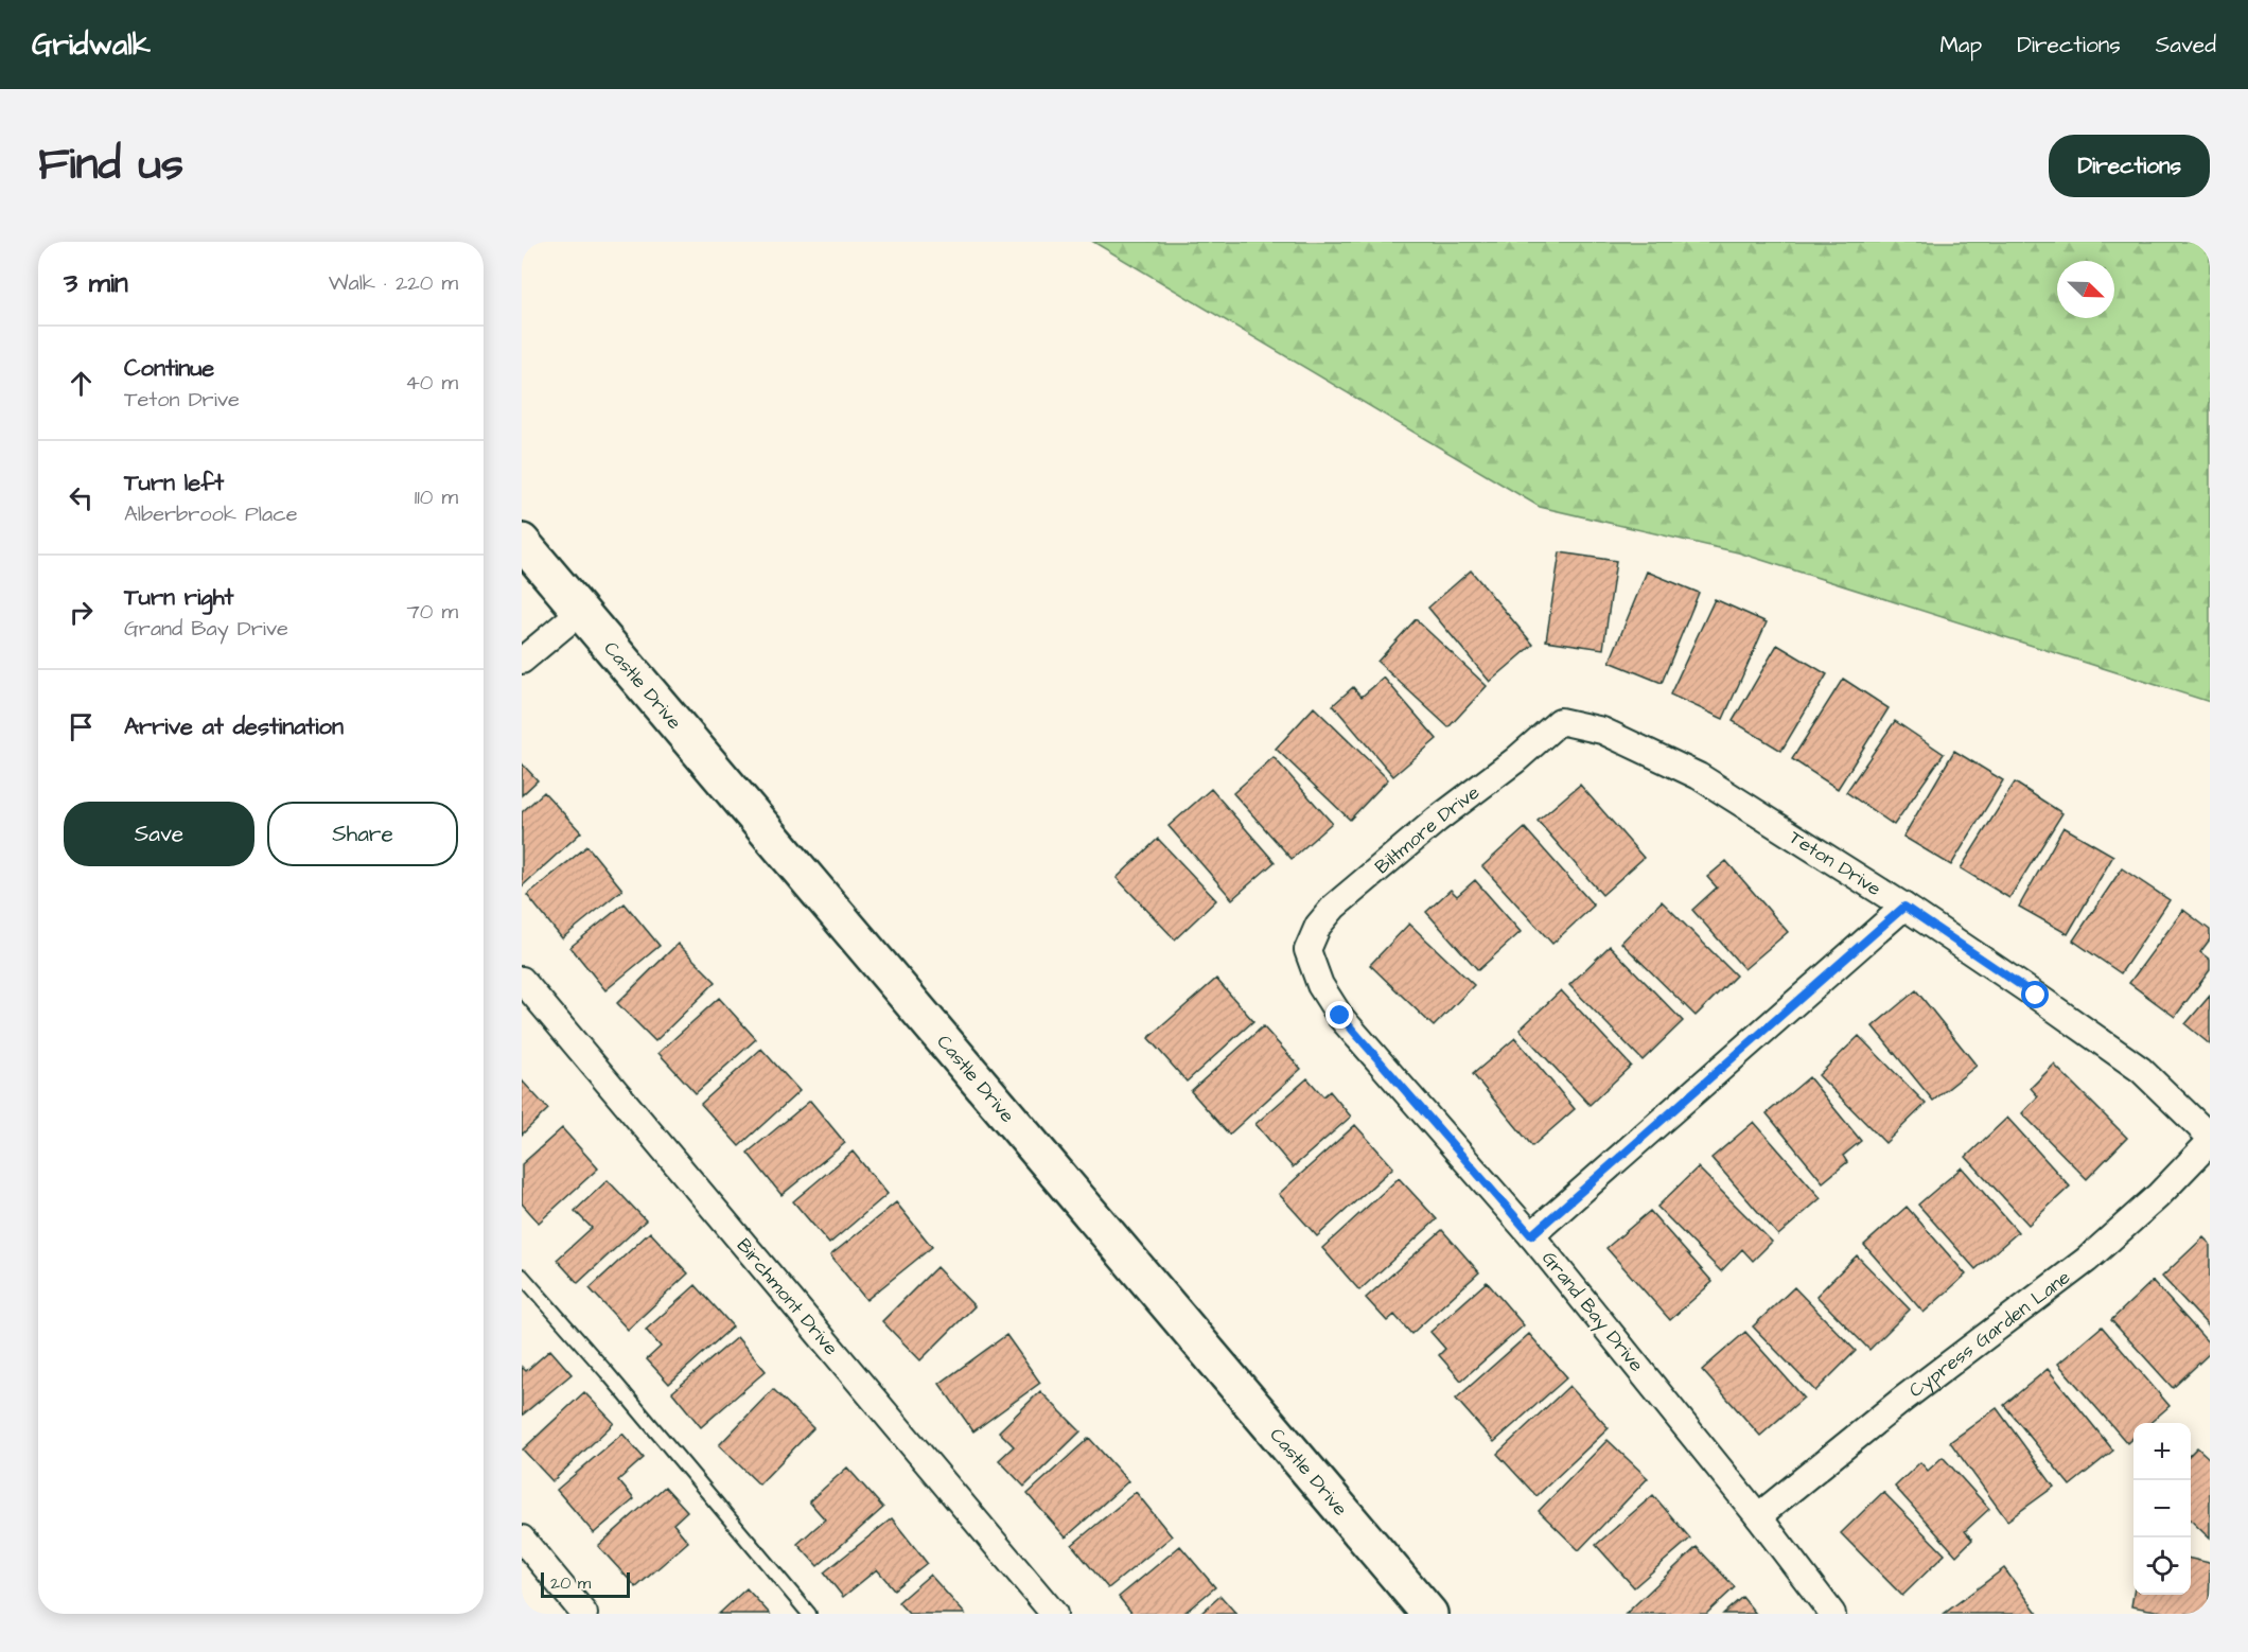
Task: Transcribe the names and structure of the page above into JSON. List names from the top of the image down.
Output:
{
  "streets": {
    "street": [
      "Castle Drive",
      "Biltmore Drive",
      "Teton Drive",
      "Birchmont Drive",
      "Grand Bay Drive",
      "Cypress Garden Lane"
    ]
  },
  "crossings": [
    ["Biltmore Drive", "Teton Drive"],
    ["Biltmore Drive", "Grand Bay Drive"],
    ["Grand Bay Drive", "Cypress Garden Lane"]
  ],
  "scale_bar": "20 m",
  "north": "bottom right",
  "page": {
    "header": "Gridwalk",
    "nav": ["Map", "Directions", "Saved"],
    "title": "Find us",
    "buttons": [
      "Directions",
      ["Save", "Share"]
    ],
    "heading": ["3 min", "Walk · 220 m"],
    "list": [
      ["Continue", "Teton Drive", "40 m"],
      ["Turn left", "Alberbrook Place", "110 m"],
      ["Turn right", "Grand Bay Drive", "70 m"],
      "Arrive at destination"
    ],
    "map_buttons": ["+", "−"],
    "scale": "20 m"
  }
}
